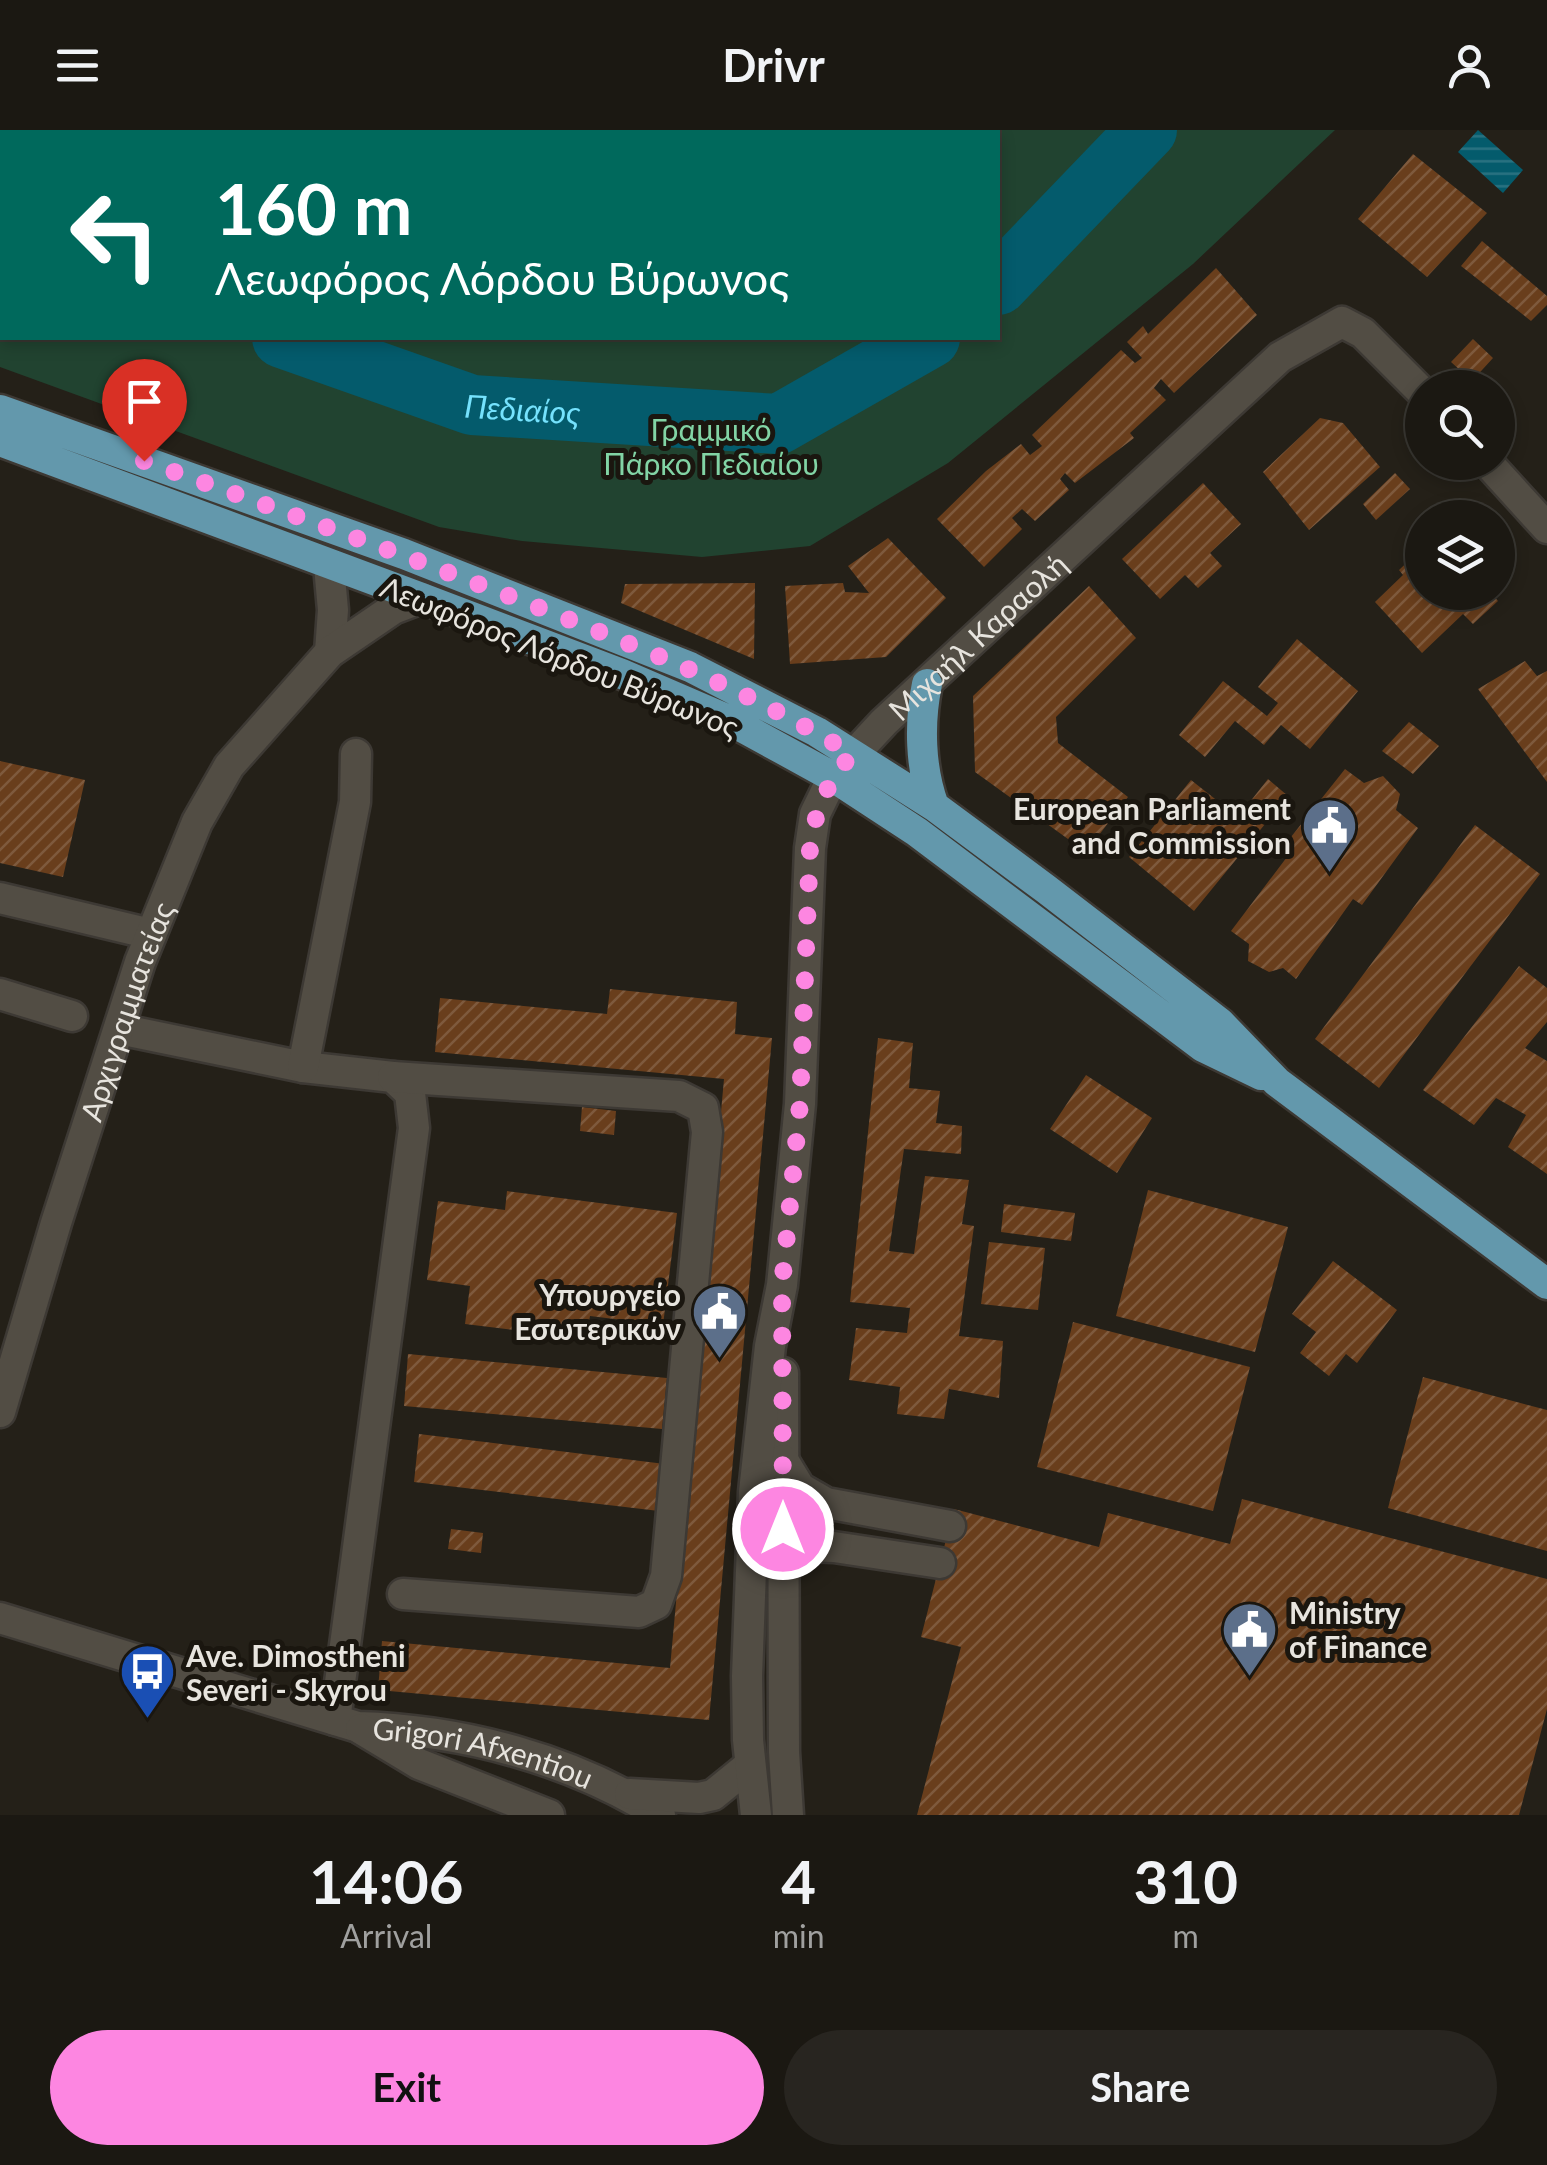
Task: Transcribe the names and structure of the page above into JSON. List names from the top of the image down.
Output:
{
  "streets": {
    "main road": ["Λεωφόρος Λόρδου Βύρωνος"],
    "street": ["Μιχαήλ Καραολή", "Αρχιγραμματείας", "Grigori Afxentiou"]
  },
  "crossings": [
    ["Μιχαήλ Καραολή", "Λεωφόρος Λόρδου Βύρωνος"],
    ["Λεωφόρος Λόρδου Βύρωνος", "Αρχιγραμματείας"]
  ],
  "water": ["Πεδιαίος"],
  "parks": ["Γραμμικό Πάρκο Πεδιαίου"],
  "places": {
    "public building": ["European Parliament and Commission", "Υπουργείο Εσωτερικών", "Ministry of Finance"],
    "bus stop": ["Ave. Dimostheni Severi - Skyrou"]
  },
  "page": {
    "header": "Drivr",
    "turn": ["160 m", "Λεωφόρος Λόρδου Βύρωνος"],
    "eta": [
      "14:06",
      "Arrival",
      "4",
      "min",
      "310",
      "m"
    ],
    "buttons": ["Exit", "Share"]
  }
}
